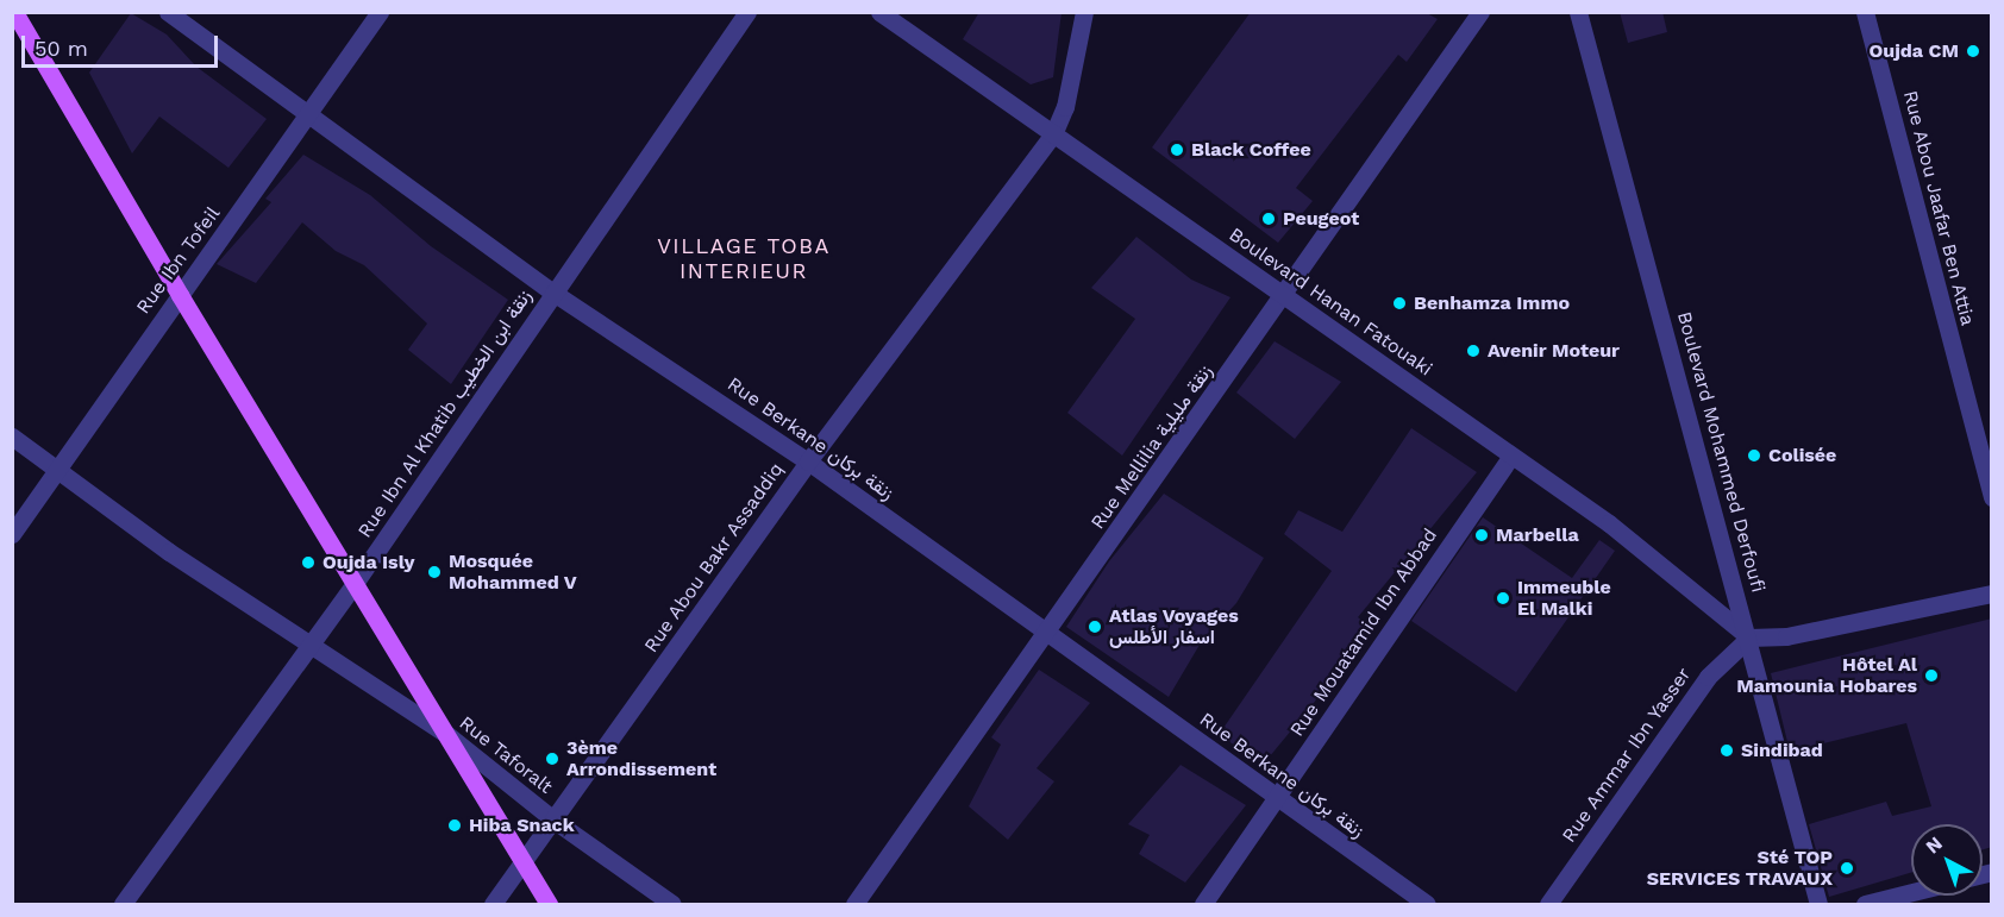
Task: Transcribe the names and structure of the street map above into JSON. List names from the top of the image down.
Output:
{
  "streets": {
    "street": [
      "Rue Abou Jaafar Ben Attia",
      "Rue Ibn Tofeil",
      "Boulevard Hanan Fatouaki",
      "Rue Ibn Al Khatib زنقة ابن الخطيب",
      "Rue Berkane زنقة بركان",
      "Rue Mellilia زنقة مليلية",
      "Boulevard Mohammed Derfoufi",
      "Rue Abou Bakr Assaddiq",
      "Rue Mouatamid Ibn Abbad",
      "Rue Taforalt",
      "Rue Ammar Ibn Yasser"
    ]
  },
  "crossings": [
    ["Rue Ibn Tofeil", "Rue Berkane زنقة بركان"],
    ["Rue Ibn Tofeil", "Rue Taforalt"],
    ["Boulevard Hanan Fatouaki", "Rue Mellilia زنقة مليلية"],
    ["Boulevard Hanan Fatouaki", "Boulevard Mohammed Derfoufi"],
    ["Boulevard Hanan Fatouaki", "Rue Abou Bakr Assaddiq"],
    ["Boulevard Hanan Fatouaki", "Rue Mouatamid Ibn Abbad"],
    ["Boulevard Hanan Fatouaki", "Rue Ammar Ibn Yasser"],
    ["Rue Ibn Al Khatib زنقة ابن الخطيب", "Rue Berkane زنقة بركان"],
    ["Rue Ibn Al Khatib زنقة ابن الخطيب", "Rue Taforalt"],
    ["Rue Berkane زنقة بركان", "Rue Mellilia زنقة مليلية"],
    ["Rue Berkane زنقة بركان", "Rue Abou Bakr Assaddiq"],
    ["Rue Berkane زنقة بركان", "Rue Mouatamid Ibn Abbad"],
    ["Boulevard Mohammed Derfoufi", "Rue Ammar Ibn Yasser"],
    ["Rue Abou Bakr Assaddiq", "Rue Taforalt"]
  ],
  "districts": ["VILLAGE TOBA INTERIEUR"],
  "places": [
    "Oujda CM",
    "Black Coffee",
    "Peugeot",
    "Benhamza Immo",
    "Avenir Moteur",
    "Colisée",
    "Marbella",
    "Oujda Isly",
    "Mosquée Mohammed V",
    "Immeuble El Malki",
    "Atlas Voyages اسفار الأطلس",
    "Hôtel Al Mamounia Hobares",
    "Sindibad",
    "3ème Arrondissement",
    "Hiba Snack",
    "Sté TOP SERVICES TRAVAUX"
  ],
  "scale_bar": "50 m",
  "north": "top left"
}
